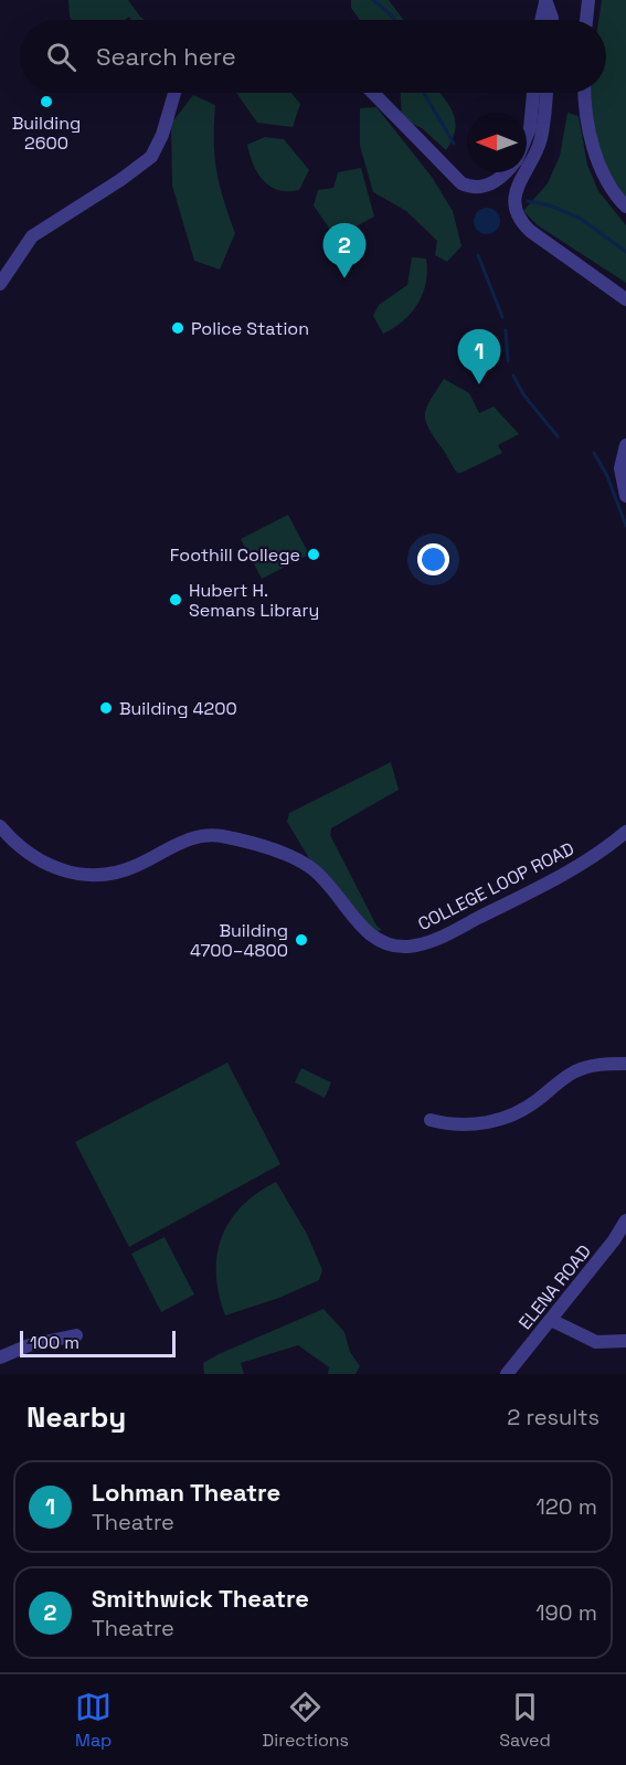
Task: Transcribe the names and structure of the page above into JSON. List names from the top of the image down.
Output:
{
  "streets": {
    "street": ["COLLEGE LOOP ROAD", "ELENA ROAD"]
  },
  "places": [
    "Building 2600",
    "Police Station",
    "Foothill College",
    "Hubert H. Semans Library",
    "Building 4200",
    "Building 4700–4800"
  ],
  "scale_bar": "100 m",
  "north": "left",
  "page": {
    "search": "Search here",
    "pins": ["2", "1"],
    "scale": "100 m",
    "heading": ["Nearby", "2 results"],
    "list": [
      {
        "mark": "1",
        "name": "Lohman Theatre",
        "note": "Theatre",
        "value": "120 m"
      },
      {
        "mark": "2",
        "name": "Smithwick Theatre",
        "note": "Theatre",
        "value": "190 m"
      }
    ],
    "nav": ["Map", "Directions", "Saved"]
  }
}
